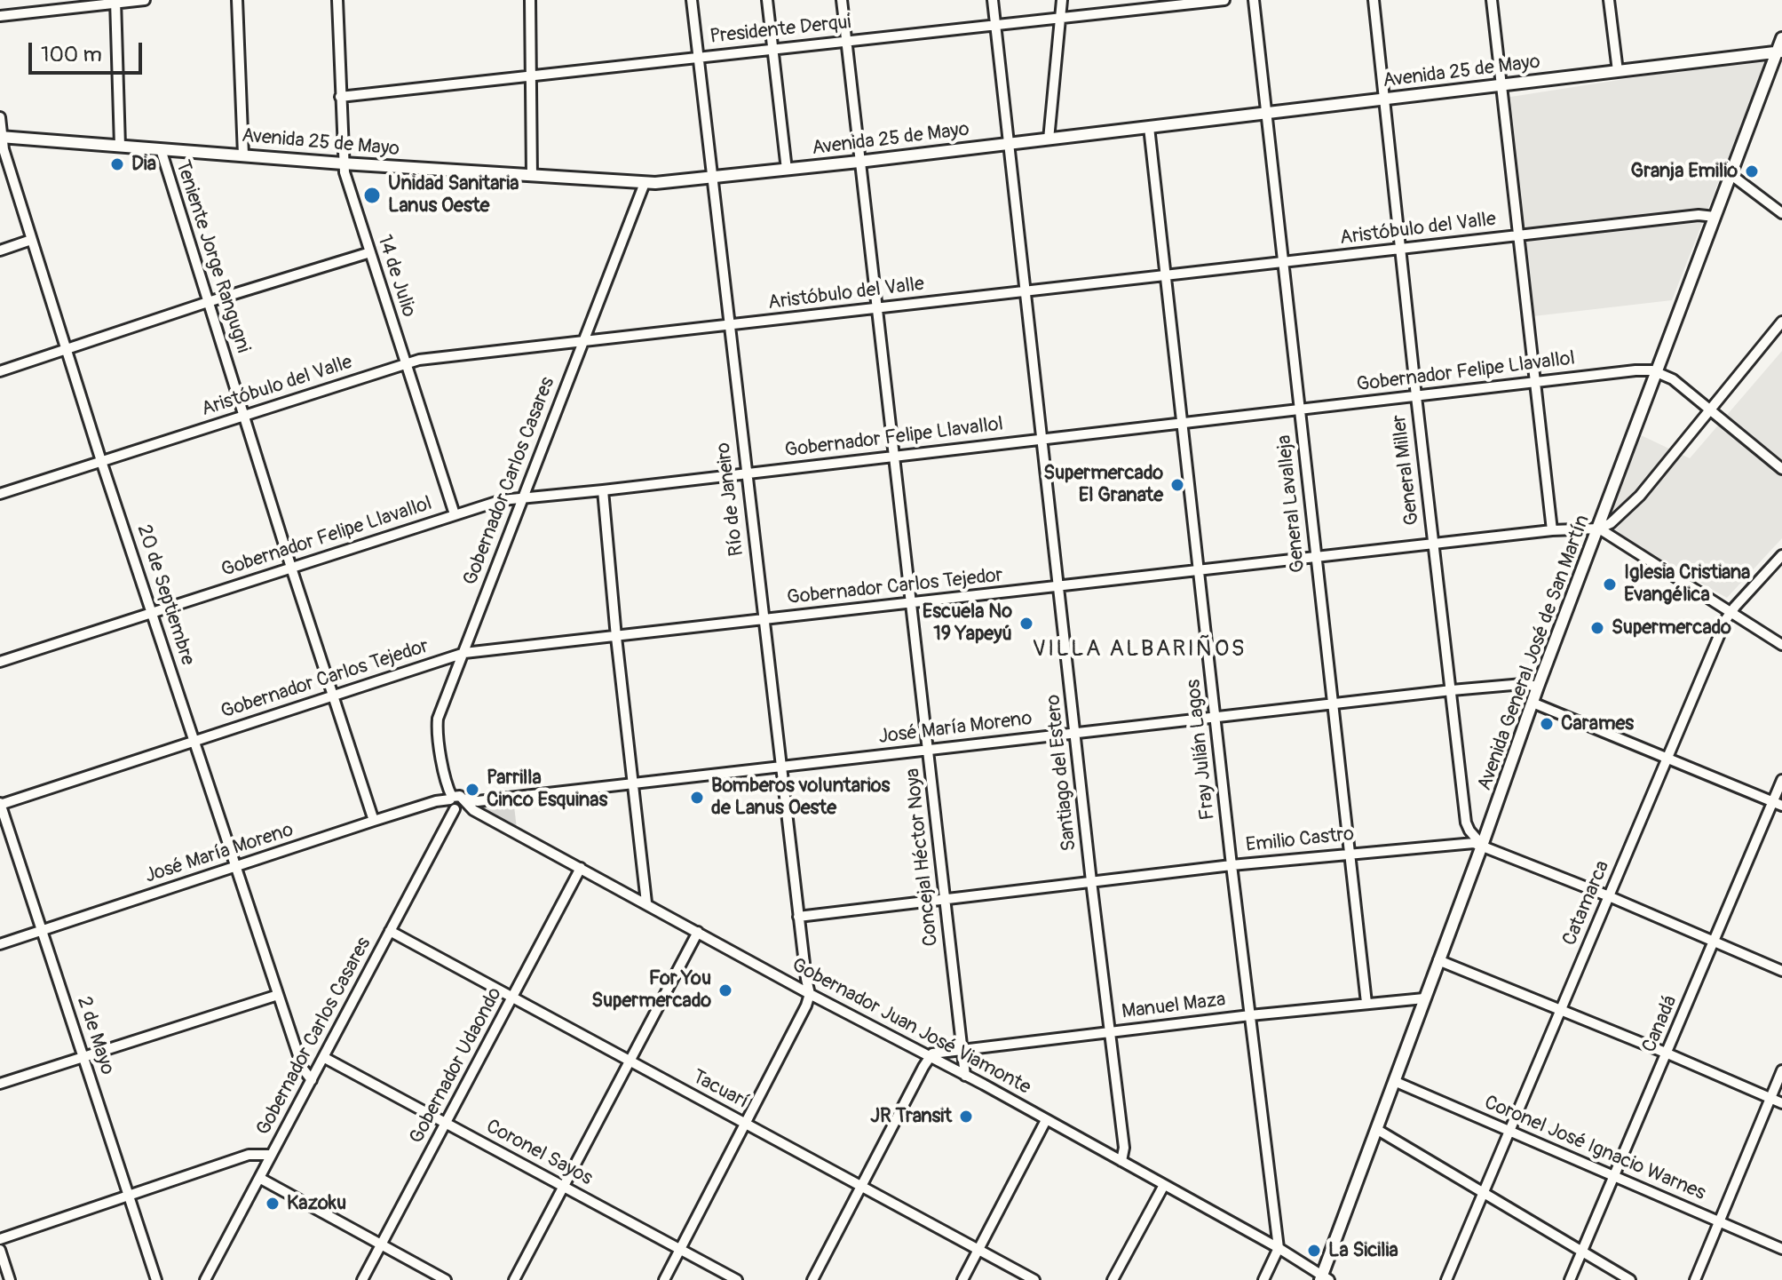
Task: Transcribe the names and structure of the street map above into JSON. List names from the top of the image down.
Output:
{
  "streets": {
    "main road": ["Avenida 25 de Mayo", "Avenida General José de San Martín"],
    "street": [
      "Presidente Derqui",
      "Aristóbulo del Valle",
      "Teniente Jorge Rangugni",
      "14 de Julio",
      "Gobernador Felipe Llavallol",
      "General Miller",
      "Gobernador Carlos Casares",
      "Río de Janeiro",
      "General Lavalleja",
      "Gobernador Carlos Tejedor",
      "20 de Septiembre",
      "José María Moreno",
      "Fray Julián Lagos",
      "Santiago del Estero",
      "Emilio Castro",
      "Concejal Héctor Noya",
      "Catamarca",
      "Manuel Maza",
      "Canadá",
      "Gobernador Juan José Viamonte",
      "2 de Mayo",
      "Gobernador Udaondo",
      "Tacuarí",
      "Coronel José Ignacio Warnes",
      "Coronel Sayos"
    ]
  },
  "crossings": [
    ["Presidente Derqui", "14 de Julio"],
    ["Presidente Derqui", "Río de Janeiro"],
    ["Presidente Derqui", "Santiago del Estero"],
    ["Presidente Derqui", "Concejal Héctor Noya"],
    ["Avenida 25 de Mayo", "Teniente Jorge Rangugni"],
    ["Avenida 25 de Mayo", "14 de Julio"],
    ["Avenida 25 de Mayo", "General Miller"],
    ["Avenida 25 de Mayo", "Gobernador Carlos Casares"],
    ["Avenida 25 de Mayo", "Río de Janeiro"],
    ["Avenida 25 de Mayo", "General Lavalleja"],
    ["Avenida 25 de Mayo", "20 de Septiembre"],
    ["Avenida 25 de Mayo", "Avenida General José de San Martín"],
    ["Avenida 25 de Mayo", "Fray Julián Lagos"],
    ["Avenida 25 de Mayo", "Santiago del Estero"],
    ["Avenida 25 de Mayo", "Concejal Héctor Noya"],
    ["Aristóbulo del Valle", "Teniente Jorge Rangugni"],
    ["Aristóbulo del Valle", "14 de Julio"],
    ["Aristóbulo del Valle", "General Miller"],
    ["Aristóbulo del Valle", "Gobernador Carlos Casares"],
    ["Aristóbulo del Valle", "Río de Janeiro"],
    ["Aristóbulo del Valle", "General Lavalleja"],
    ["Aristóbulo del Valle", "20 de Septiembre"],
    ["Aristóbulo del Valle", "Avenida General José de San Martín"],
    ["Aristóbulo del Valle", "Fray Julián Lagos"],
    ["Aristóbulo del Valle", "Santiago del Estero"],
    ["Aristóbulo del Valle", "Concejal Héctor Noya"],
    ["Teniente Jorge Rangugni", "Gobernador Felipe Llavallol"],
    ["Teniente Jorge Rangugni", "Gobernador Carlos Tejedor"],
    ["Teniente Jorge Rangugni", "José María Moreno"],
    ["14 de Julio", "Gobernador Felipe Llavallol"],
    ["Gobernador Felipe Llavallol", "General Miller"],
    ["Gobernador Felipe Llavallol", "Gobernador Carlos Casares"],
    ["Gobernador Felipe Llavallol", "Río de Janeiro"],
    ["Gobernador Felipe Llavallol", "General Lavalleja"],
    ["Gobernador Felipe Llavallol", "20 de Septiembre"],
    ["Gobernador Felipe Llavallol", "Avenida General José de San Martín"],
    ["Gobernador Felipe Llavallol", "Fray Julián Lagos"],
    ["Gobernador Felipe Llavallol", "Santiago del Estero"],
    ["Gobernador Felipe Llavallol", "Concejal Héctor Noya"],
    ["General Miller", "Gobernador Carlos Tejedor"],
    ["General Miller", "Avenida General José de San Martín"],
    ["General Miller", "José María Moreno"],
    ["General Miller", "Emilio Castro"],
    ["Gobernador Carlos Casares", "Gobernador Carlos Tejedor"],
    ["Gobernador Carlos Casares", "20 de Septiembre"],
    ["Gobernador Carlos Casares", "José María Moreno"],
    ["Gobernador Carlos Casares", "Gobernador Juan José Viamonte"],
    ["Gobernador Carlos Casares", "Tacuarí"],
    ["Gobernador Carlos Casares", "Coronel Sayos"],
    ["Río de Janeiro", "Gobernador Carlos Tejedor"],
    ["Río de Janeiro", "José María Moreno"],
    ["Río de Janeiro", "Emilio Castro"],
    ["Río de Janeiro", "Gobernador Juan José Viamonte"],
    ["General Lavalleja", "Gobernador Carlos Tejedor"],
    ["General Lavalleja", "José María Moreno"],
    ["General Lavalleja", "Emilio Castro"],
    ["General Lavalleja", "Manuel Maza"],
    ["Gobernador Carlos Tejedor", "20 de Septiembre"],
    ["Gobernador Carlos Tejedor", "Avenida General José de San Martín"],
    ["Gobernador Carlos Tejedor", "Fray Julián Lagos"],
    ["Gobernador Carlos Tejedor", "Santiago del Estero"],
    ["Gobernador Carlos Tejedor", "Concejal Héctor Noya"],
    ["Gobernador Carlos Tejedor", "2 de Mayo"],
    ["20 de Septiembre", "José María Moreno"],
    ["Avenida General José de San Martín", "José María Moreno"],
    ["Avenida General José de San Martín", "Emilio Castro"],
    ["Avenida General José de San Martín", "Manuel Maza"],
    ["Avenida General José de San Martín", "Gobernador Juan José Viamonte"],
    ["Avenida General José de San Martín", "Coronel José Ignacio Warnes"],
    ["José María Moreno", "Fray Julián Lagos"],
    ["José María Moreno", "Santiago del Estero"],
    ["José María Moreno", "Concejal Héctor Noya"],
    ["José María Moreno", "Gobernador Juan José Viamonte"],
    ["José María Moreno", "2 de Mayo"],
    ["Fray Julián Lagos", "Emilio Castro"],
    ["Fray Julián Lagos", "Manuel Maza"],
    ["Fray Julián Lagos", "Gobernador Juan José Viamonte"],
    ["Santiago del Estero", "Emilio Castro"],
    ["Santiago del Estero", "Manuel Maza"],
    ["Santiago del Estero", "Gobernador Juan José Viamonte"],
    ["Emilio Castro", "Concejal Héctor Noya"],
    ["Emilio Castro", "Catamarca"],
    ["Emilio Castro", "Canadá"],
    ["Concejal Héctor Noya", "Manuel Maza"],
    ["Concejal Héctor Noya", "Gobernador Juan José Viamonte"],
    ["Catamarca", "Coronel José Ignacio Warnes"],
    ["Manuel Maza", "Gobernador Juan José Viamonte"],
    ["Canadá", "Coronel José Ignacio Warnes"],
    ["Gobernador Juan José Viamonte", "Gobernador Udaondo"],
    ["Gobernador Udaondo", "Tacuarí"],
    ["Gobernador Udaondo", "Coronel Sayos"]
  ],
  "districts": ["VILLA ALBARIÑOS"],
  "places": [
    "Dia",
    "Granja Emilio",
    "Unidad Sanitaria Lanus Oeste",
    "Supermercado El Granate",
    "Iglesia Cristiana Evangélica",
    "Escuela Nº 19 Yapeyú",
    "Supermercado",
    "Carames",
    "Parrilla Cinco Esquinas",
    "Bomberos voluntarios de Lanus Oeste",
    "For You Supermercado",
    "JR Transit",
    "Kazoku",
    "La Sicilia"
  ],
  "scale_bar": "100 m"
}
